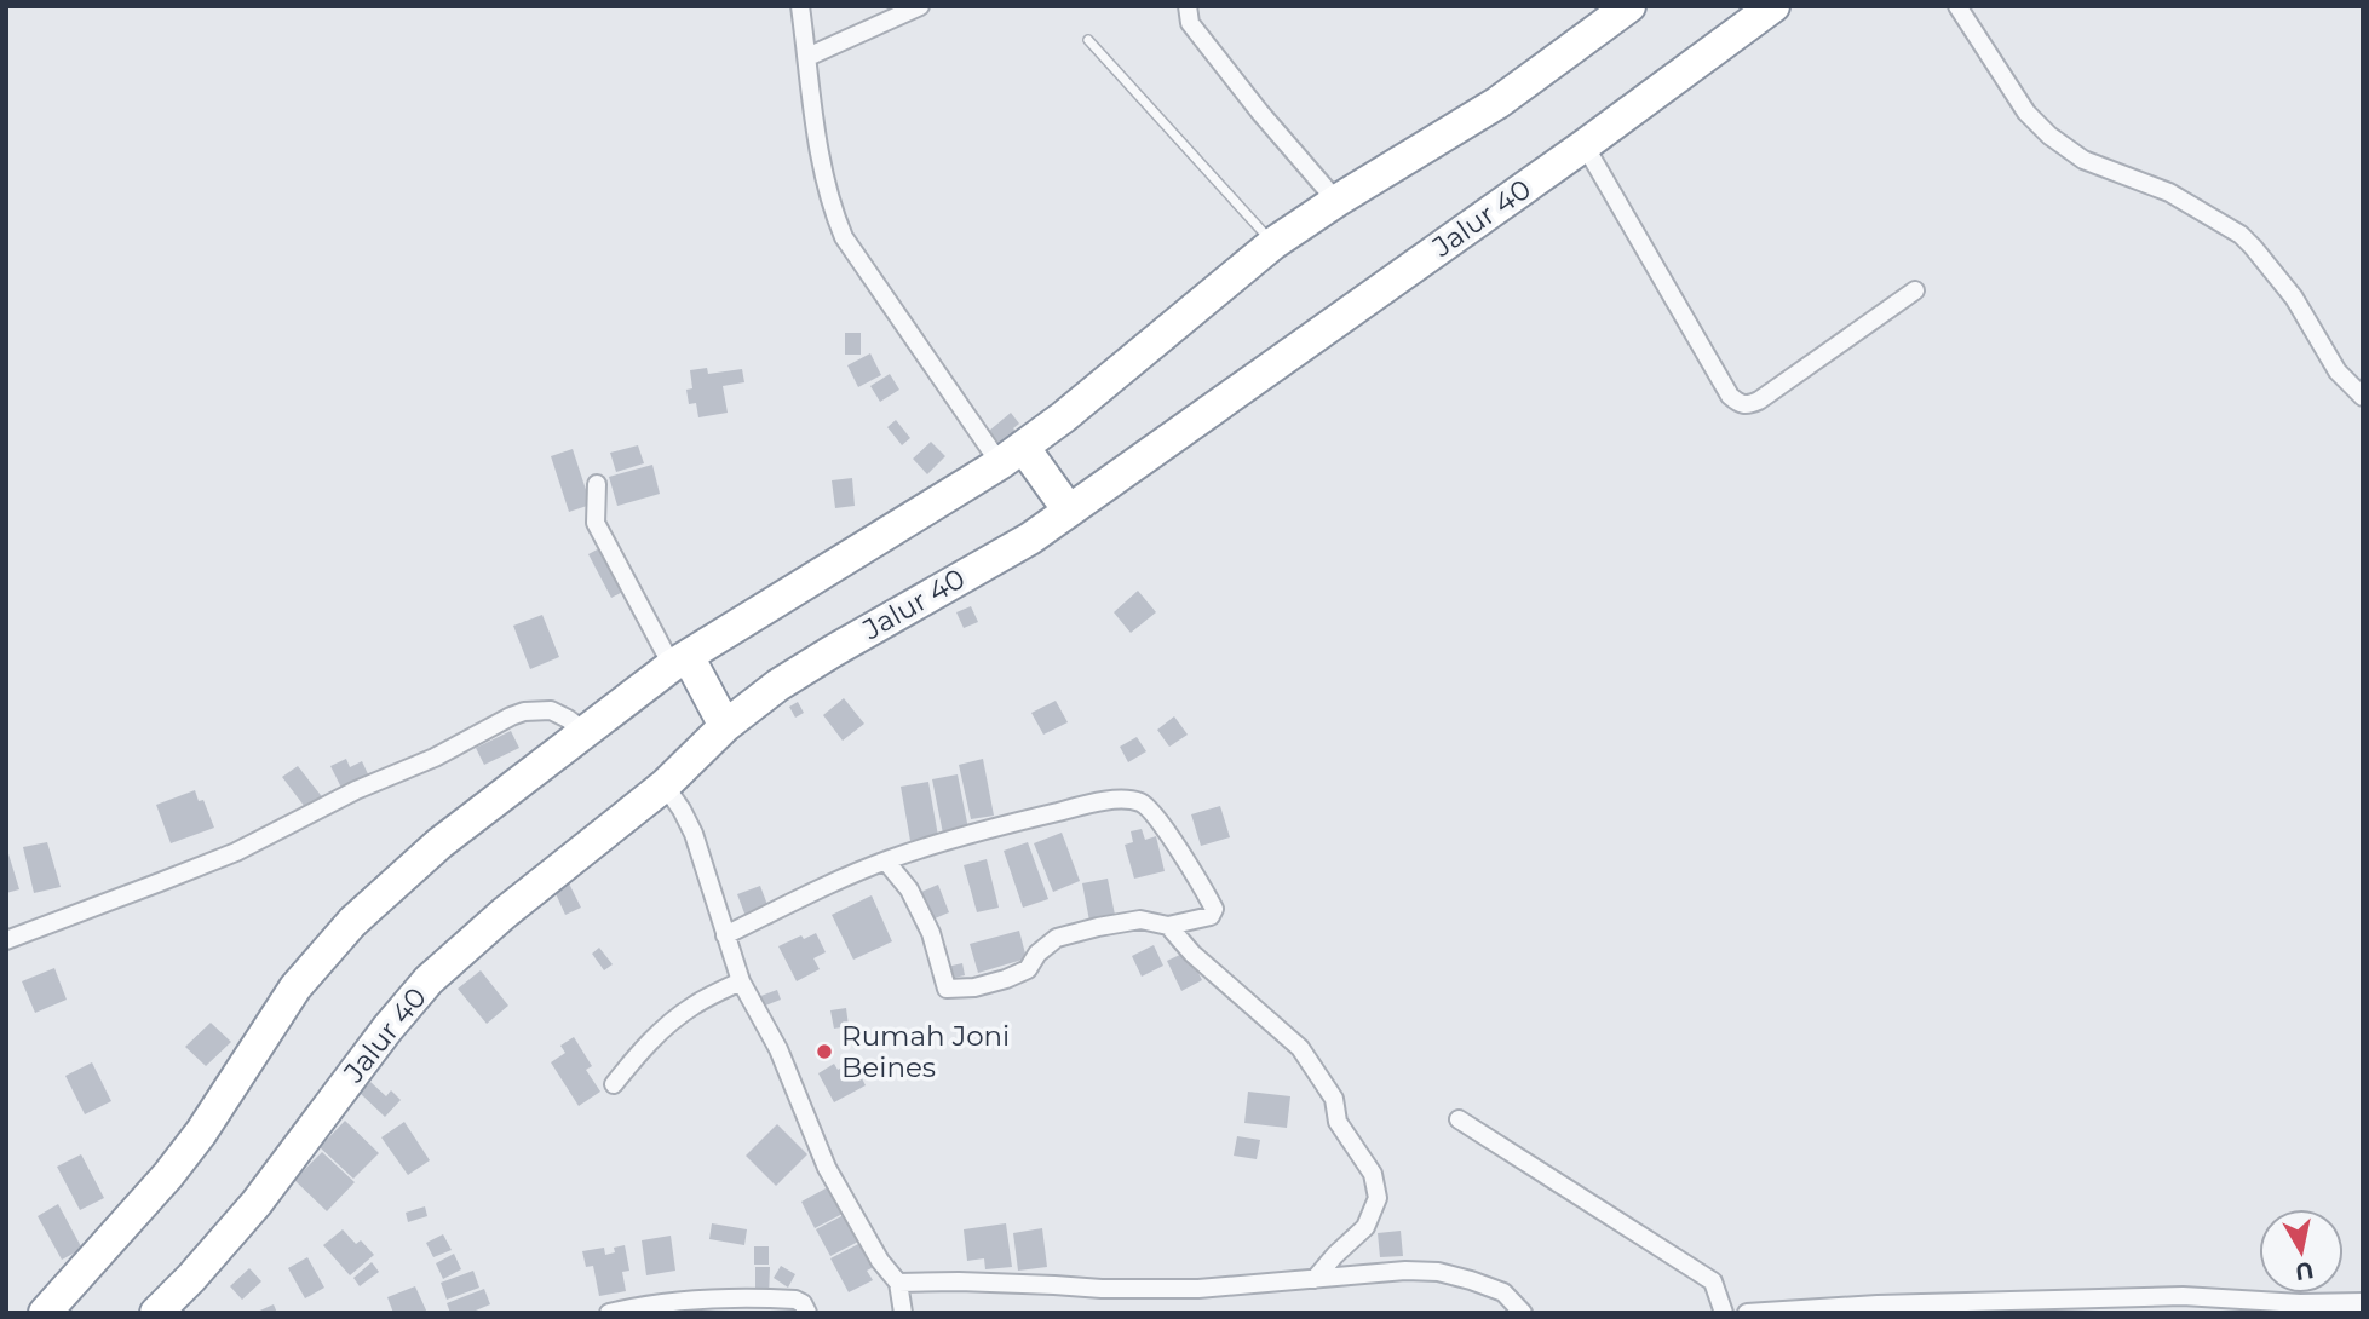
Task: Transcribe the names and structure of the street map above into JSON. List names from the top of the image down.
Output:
{
  "streets": {
    "highway": ["Jalur 40"]
  },
  "places": ["Rumah Joni Beines"],
  "north": "bottom"
}
